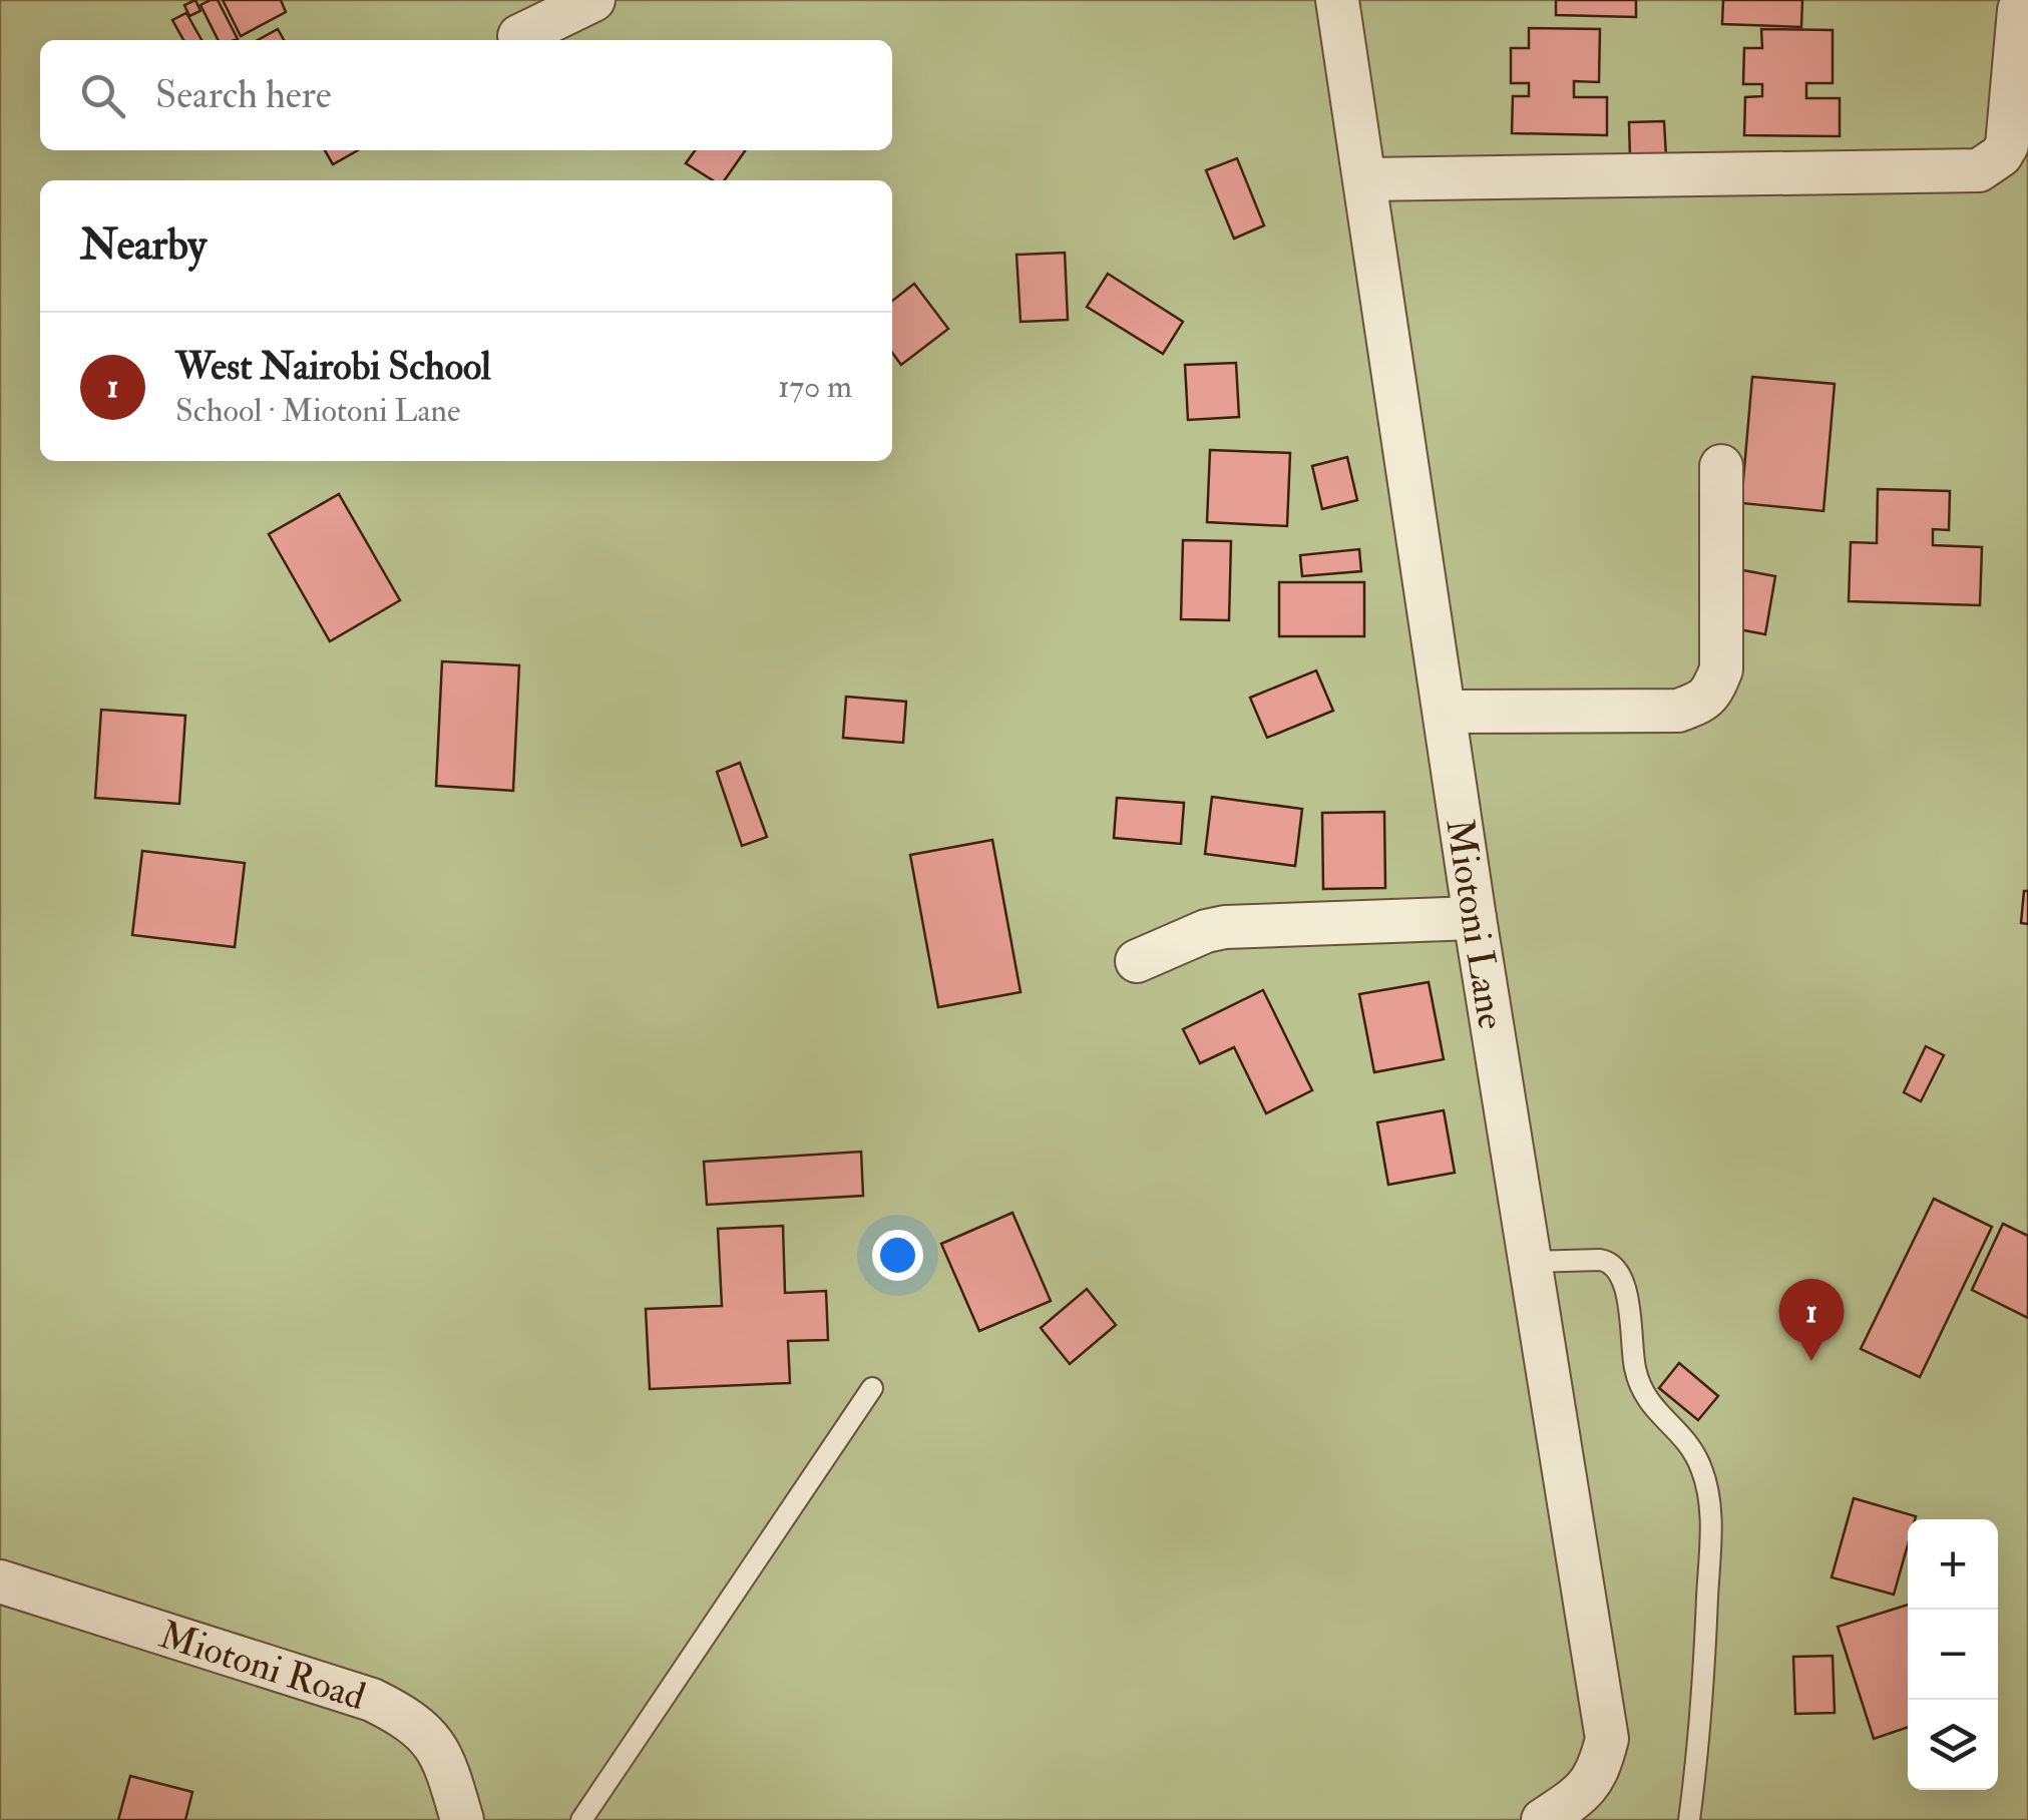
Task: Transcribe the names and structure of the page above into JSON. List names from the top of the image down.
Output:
{
  "streets": {
    "street": ["Miotoni Lane", "Miotoni Road"]
  },
  "page": {
    "search": "Search here",
    "heading": "Nearby",
    "list": [
      {
        "mark": "1",
        "name": "West Nairobi School",
        "note": "School · Miotoni Lane",
        "value": "170 m"
      }
    ],
    "pins": "1",
    "map_buttons": ["+", "−"]
  }
}
